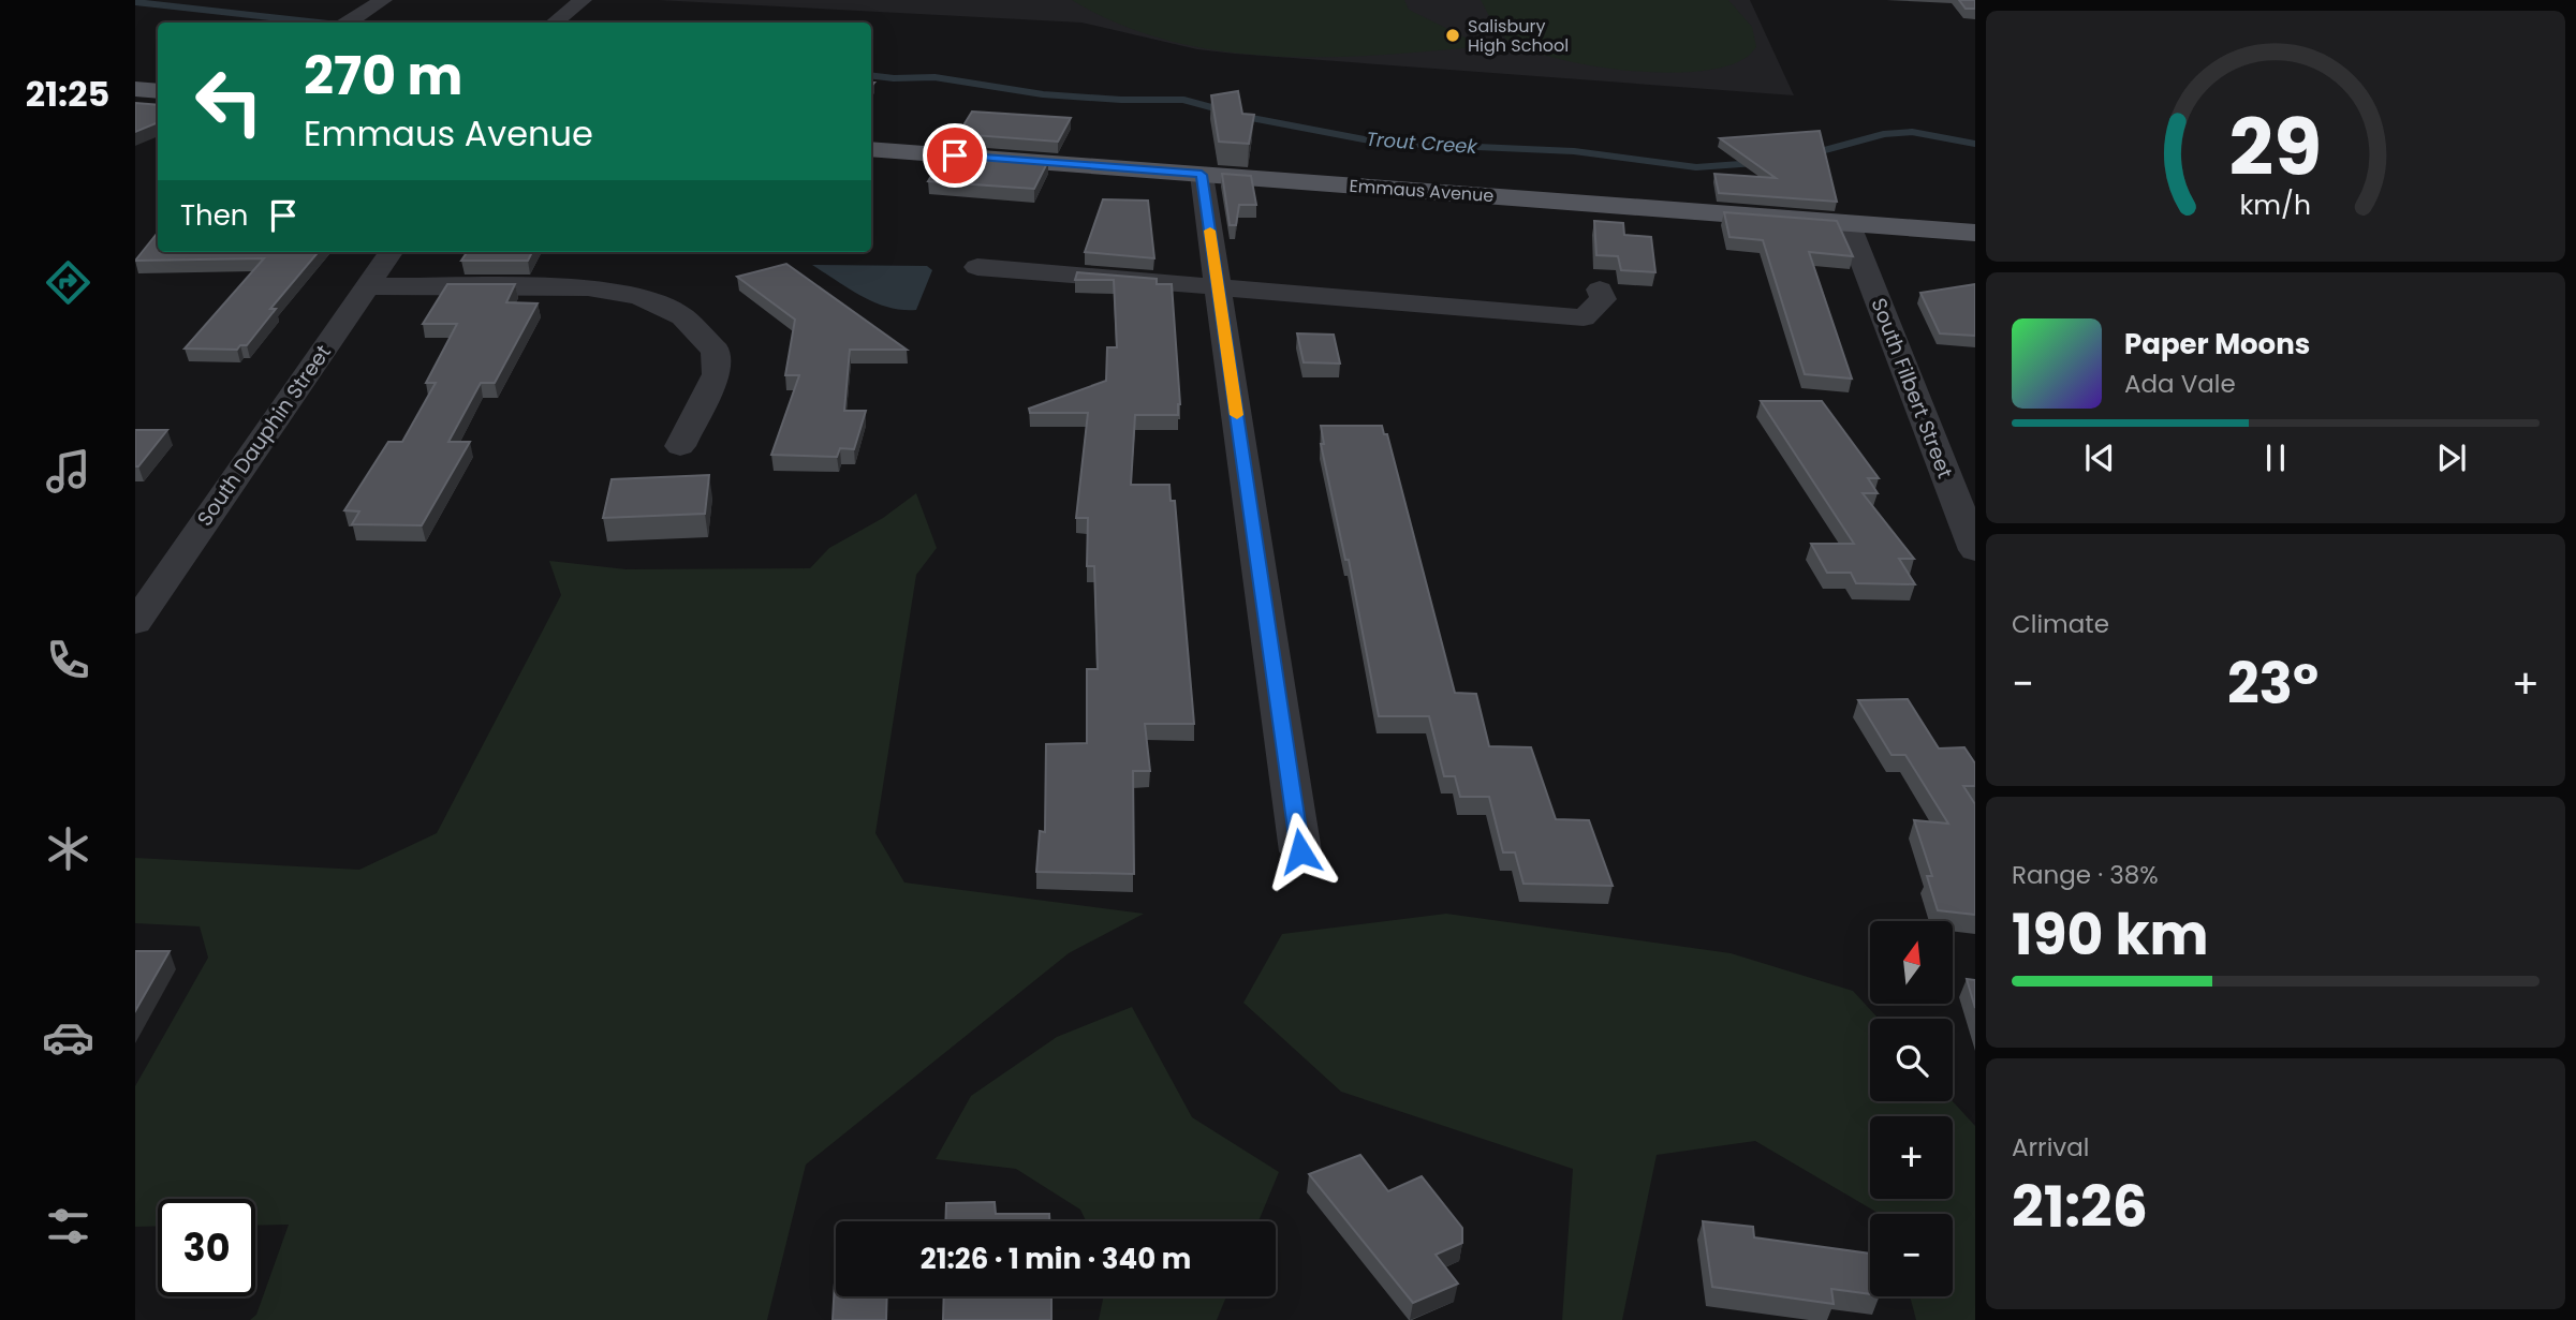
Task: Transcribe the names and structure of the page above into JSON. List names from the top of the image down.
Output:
{
  "streets": {
    "main road": ["Emmaus Avenue"],
    "street": ["South Filbert Street", "South Dauphin Street"]
  },
  "crossings": [
    ["Emmaus Avenue", "South Filbert Street"]
  ],
  "water": ["Trout Creek"],
  "places": ["Salisbury High School"],
  "north": "top",
  "page": {
    "tabs": "21:25",
    "turn": ["270 m", "Emmaus Avenue"],
    "then": "Then",
    "song": ["Paper Moons", "Ada Vale"],
    "tile": [
      "Climate",
      ["Range · 38%", "190 km"],
      ["Arrival", "21:26"]
    ],
    "heat": ["−", "23°", "+"],
    "map_buttons": ["+", "−"],
    "limit": "30",
    "trip": "21:26 · 1 min · 340 m",
    "gauge": ["29", "km/h"]
  }
}
